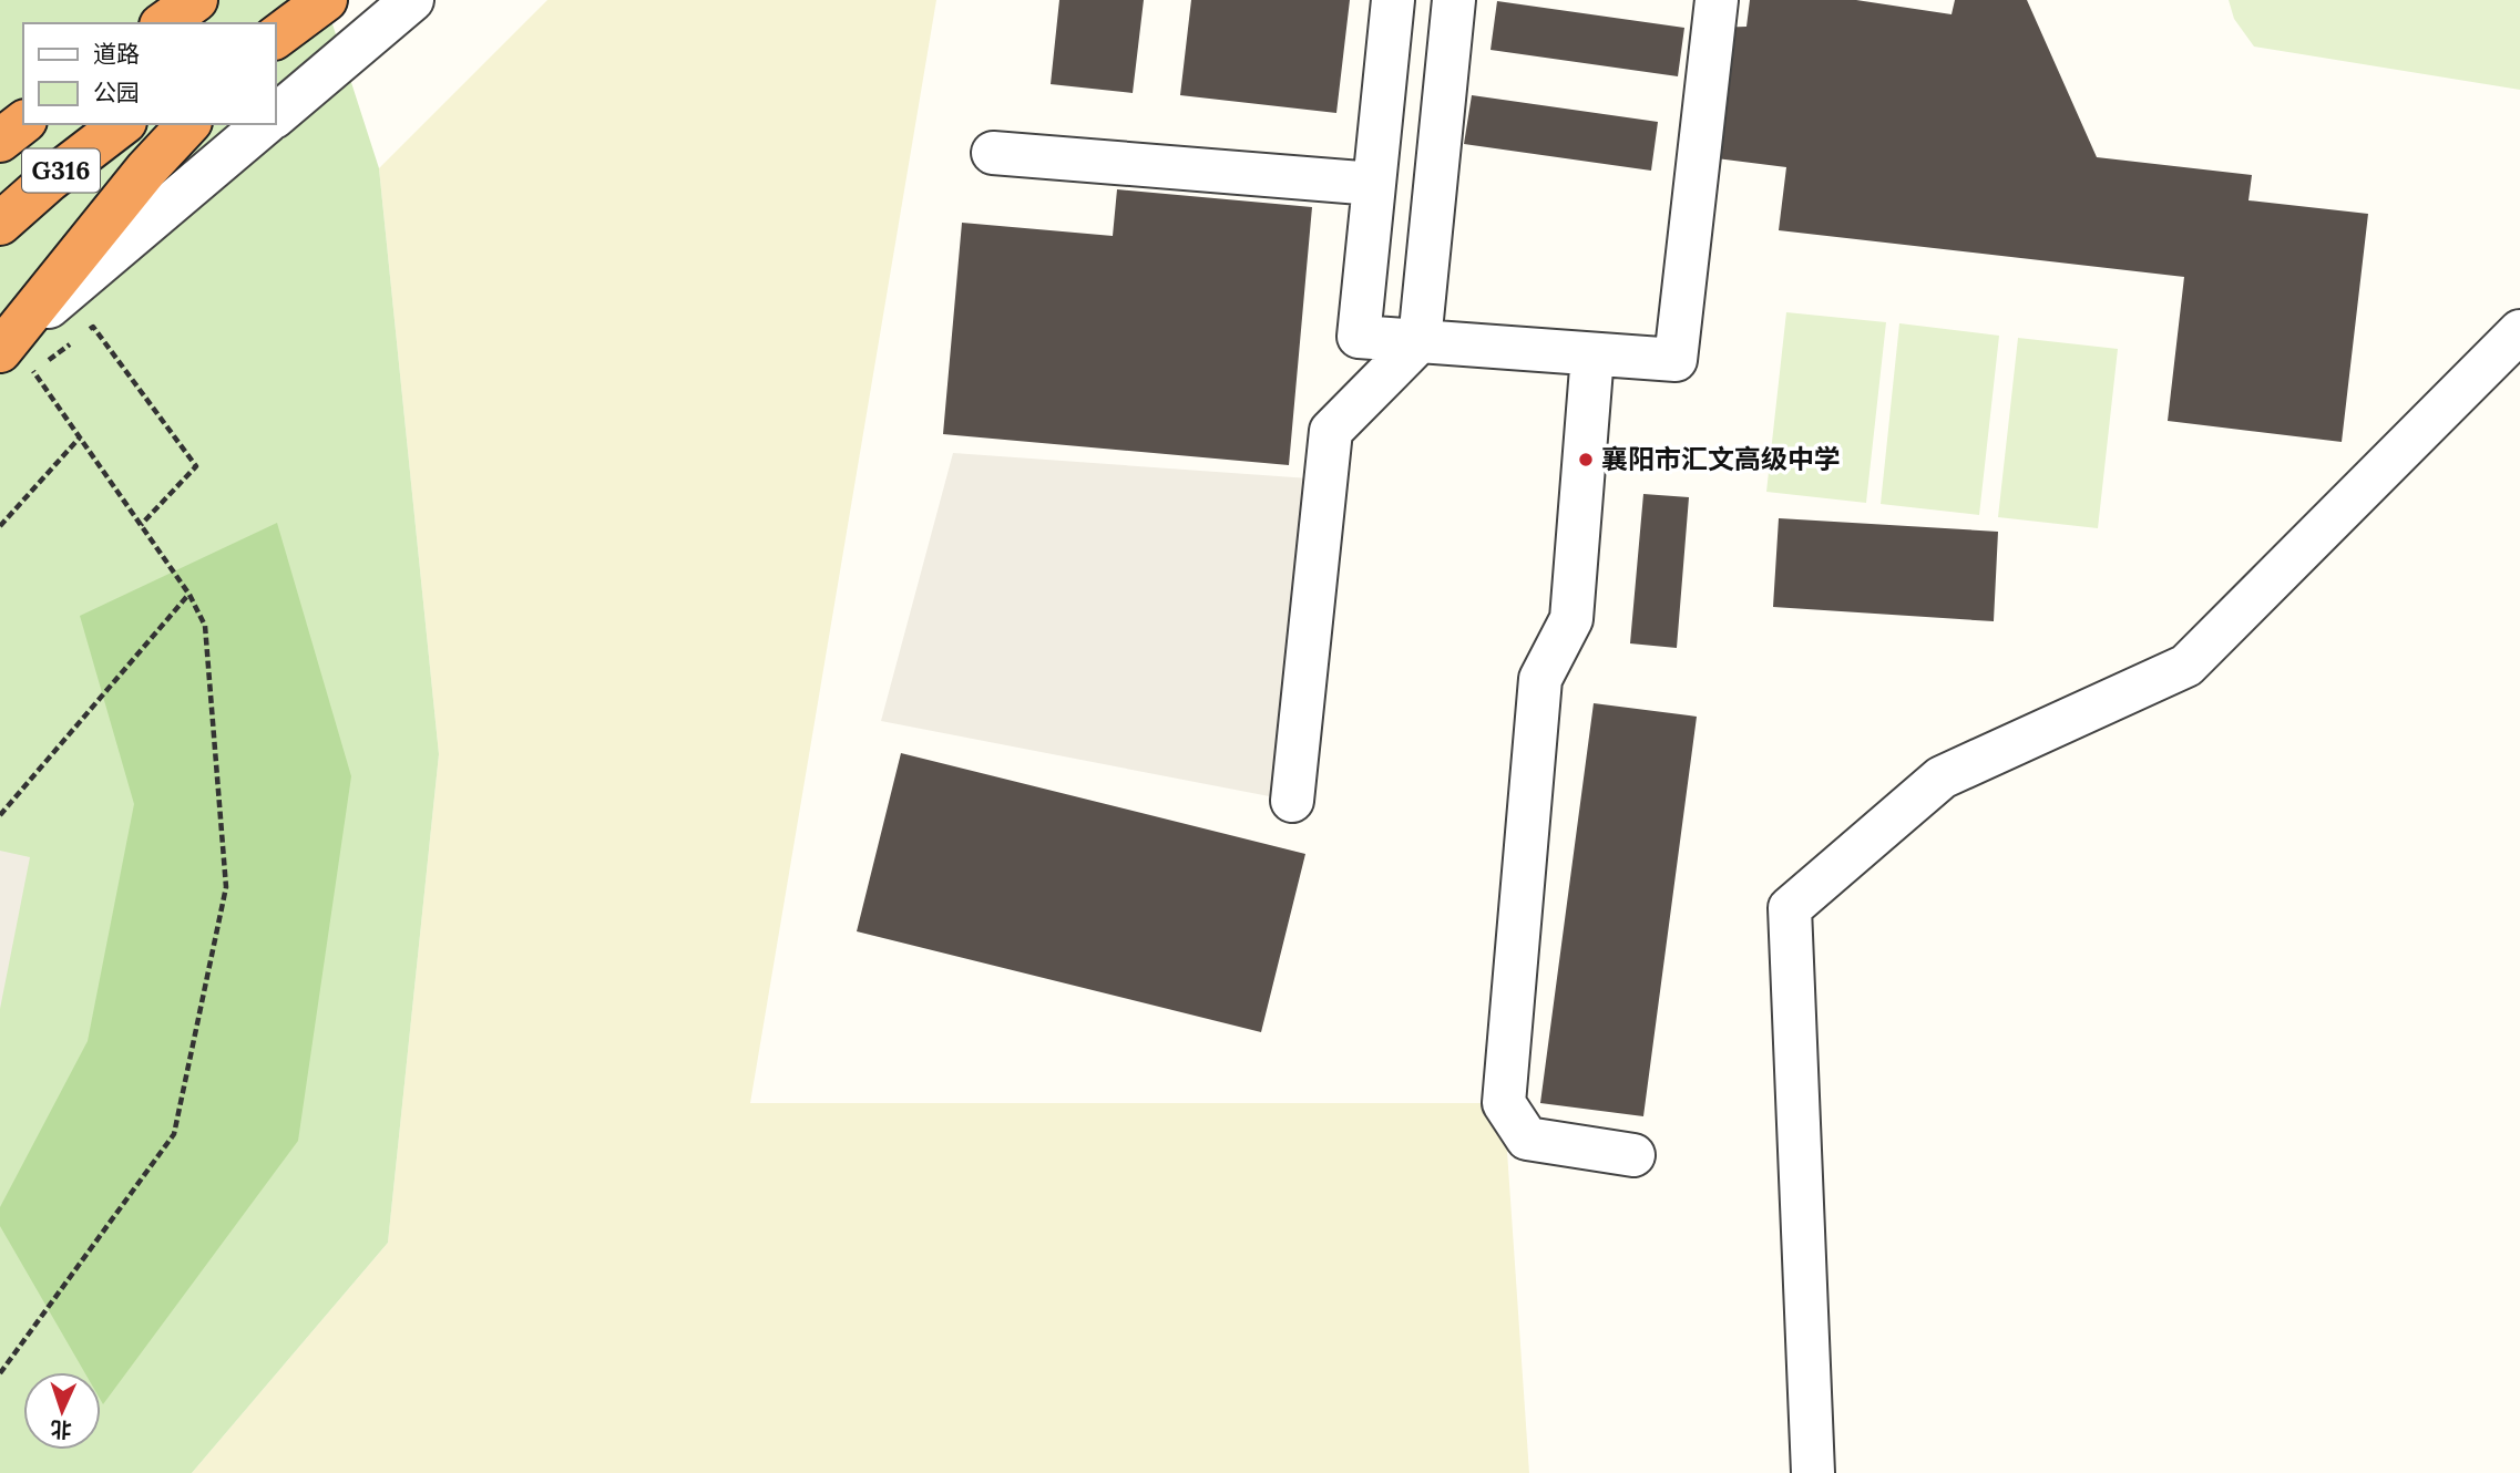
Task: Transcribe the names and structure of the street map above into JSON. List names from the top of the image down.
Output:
{
  "streets": {
    "highway": ["G316"]
  },
  "places": ["襄阳市汇文高级中学"],
  "legend": ["道路", "公园"],
  "north": "bottom"
}
